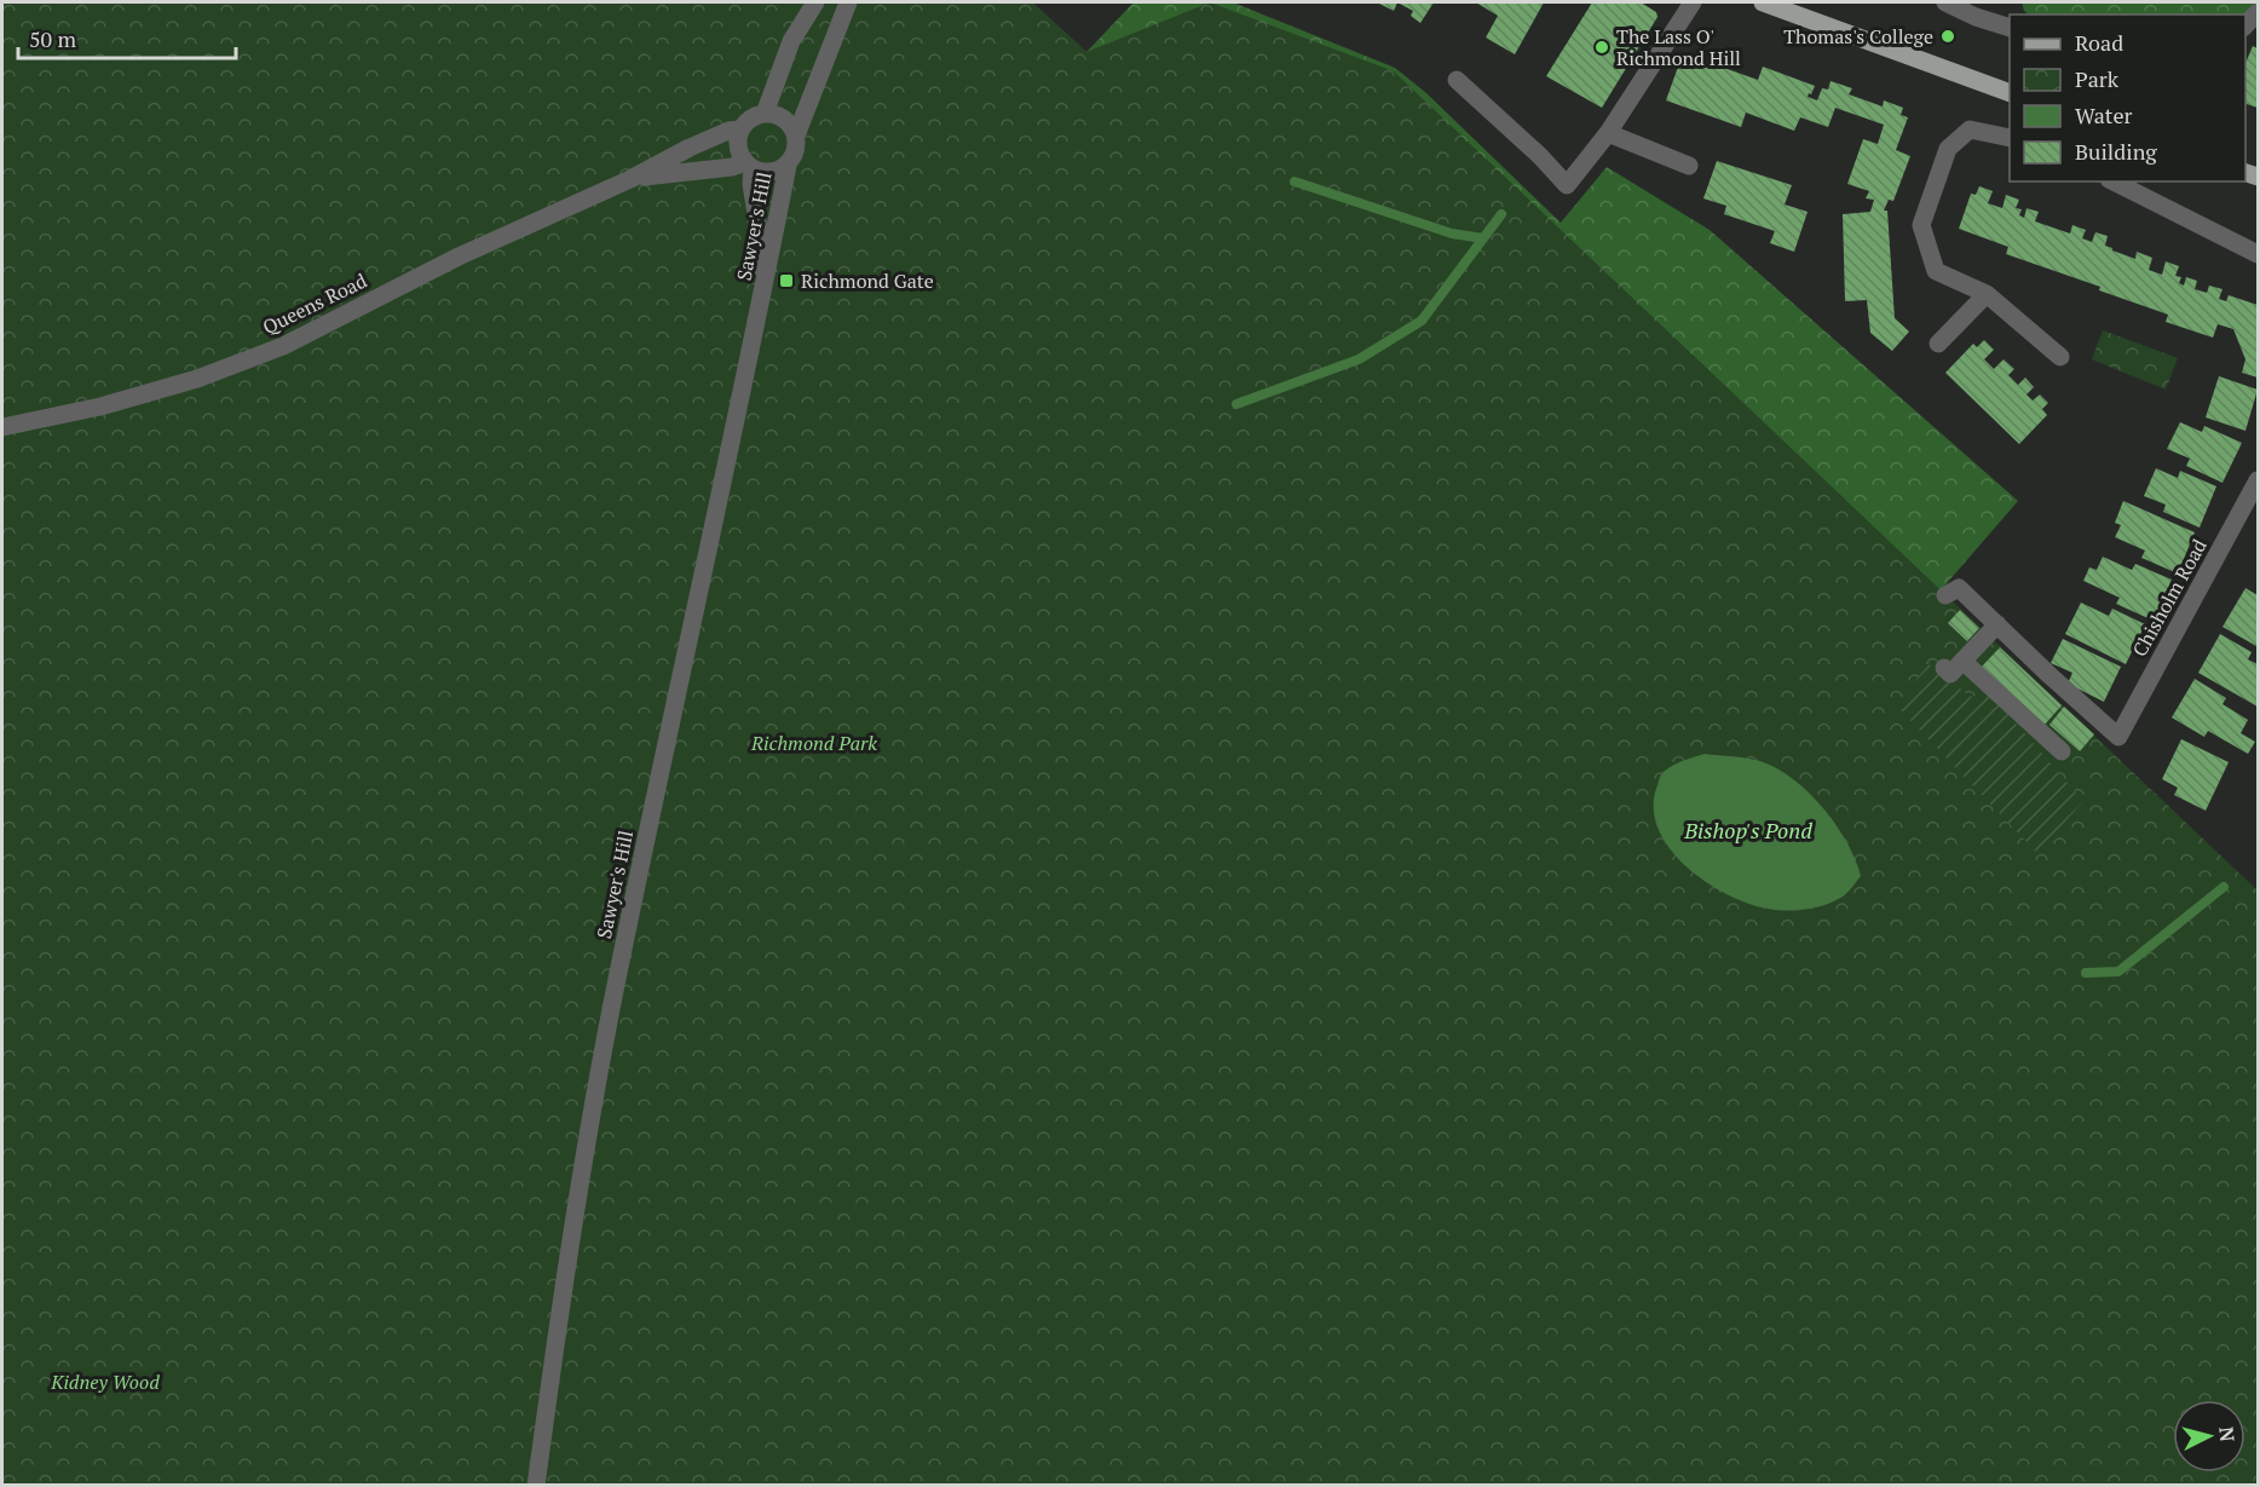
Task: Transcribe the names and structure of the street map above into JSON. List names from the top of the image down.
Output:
{
  "streets": {
    "street": ["Sawyer's Hill", "Queens Road", "Chisholm Road"]
  },
  "crossings": [
    ["Sawyer's Hill", "Queens Road"]
  ],
  "water": ["Bishop's Pond"],
  "parks": ["Richmond Park", "Kidney Wood"],
  "places": {
    "other": ["Thomas's College", "The Lass O' Richmond Hill"],
    "transit": ["Richmond Gate"]
  },
  "legend": [
    "Road",
    "Park",
    "Water",
    "Building"
  ],
  "scale_bar": "50 m",
  "north": "right"
}
